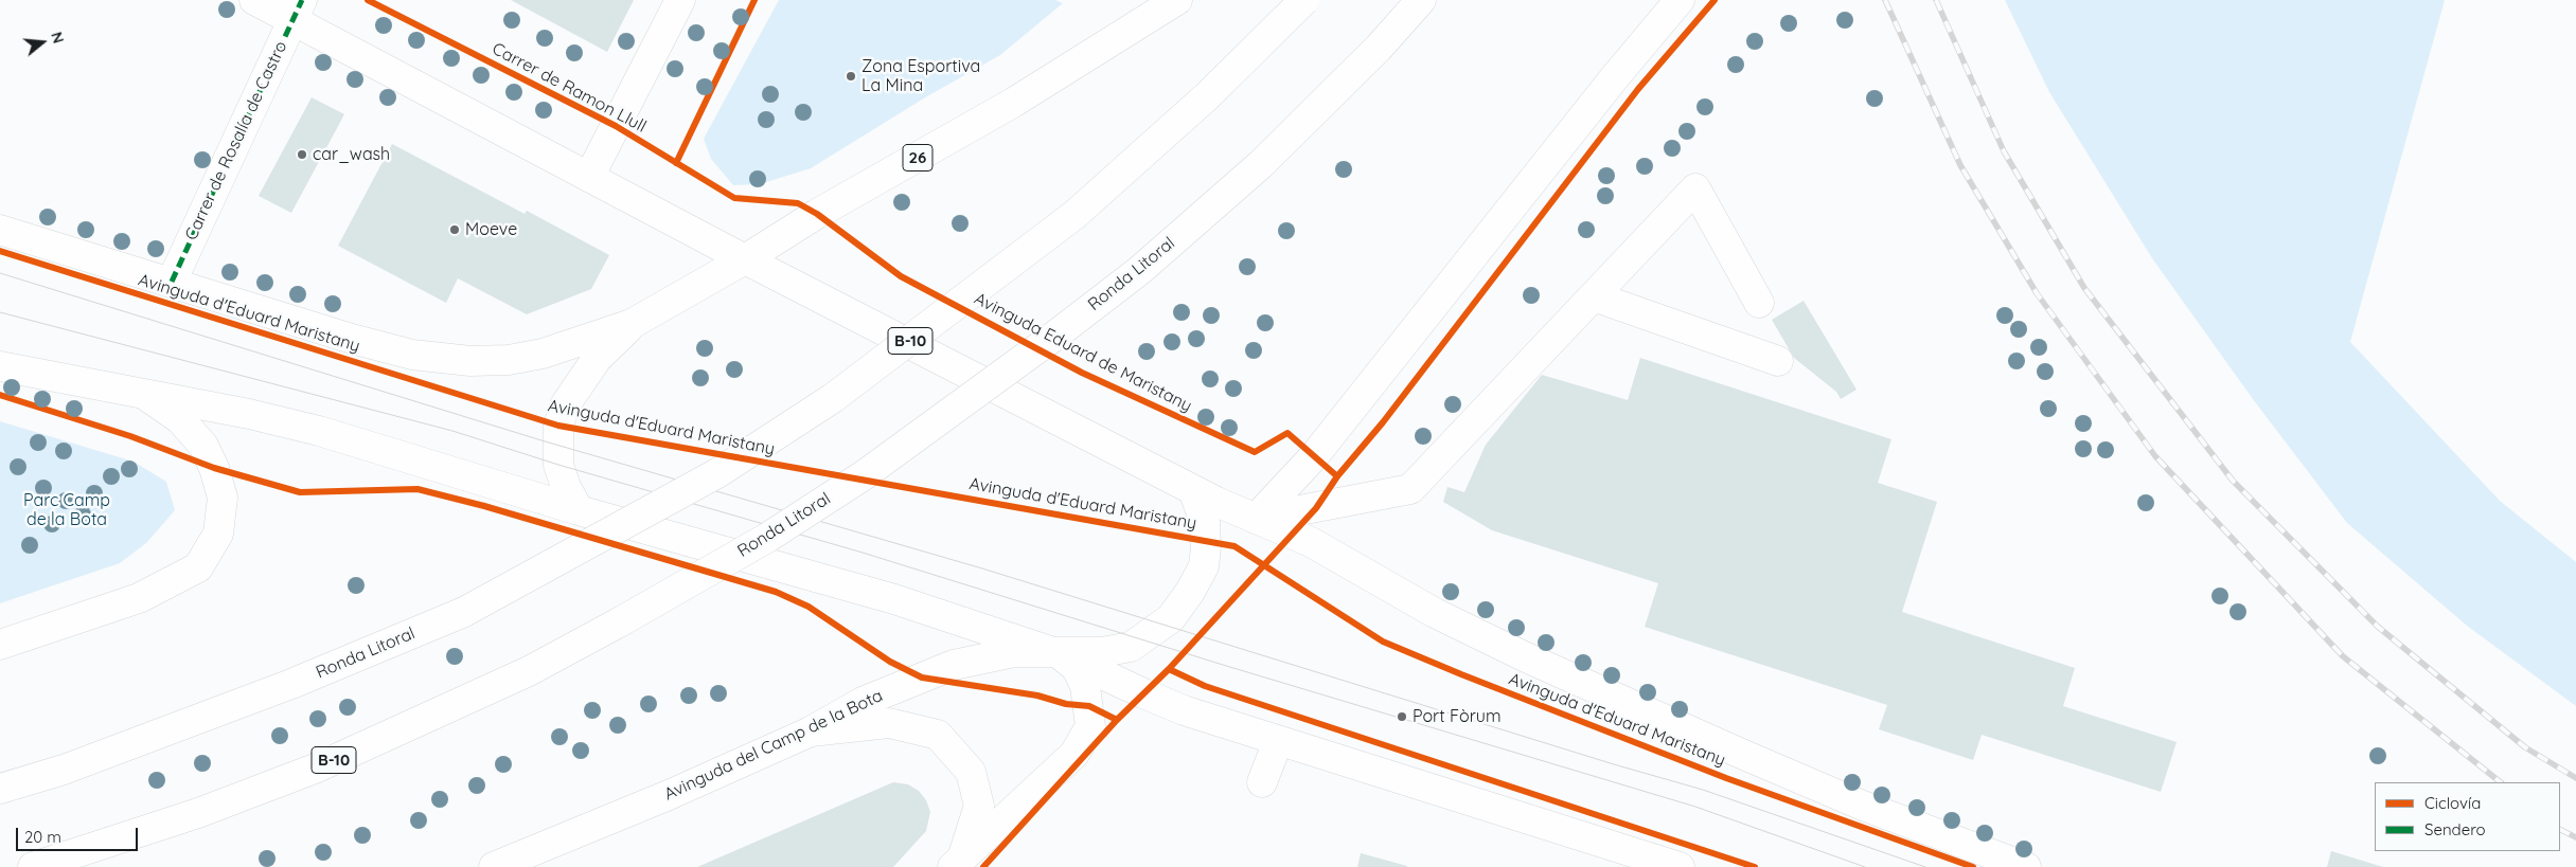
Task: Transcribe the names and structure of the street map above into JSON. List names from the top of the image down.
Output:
{
  "streets": {
    "main road": [
      "Carrer de Rosalía de Castro",
      "26",
      "Ronda Litoral",
      "Avinguda d'Eduard Maristany",
      "B-10",
      "Avinguda del Camp de la Bota"
    ],
    "cycle path": ["Carrer de Ramon Llull"]
  },
  "crossings": [
    ["Carrer de Rosalía de Castro", "Avinguda d'Eduard Maristany"],
    ["26", "Avinguda d'Eduard Maristany"],
    ["Avinguda d'Eduard Maristany", "Avinguda del Camp de la Bota"]
  ],
  "parks": ["Parc Camp de la Bota"],
  "places": [
    "Zona Esportiva La Mina",
    "car_wash",
    "Moeve",
    "Port Fòrum"
  ],
  "legend": ["Ciclovía", "Sendero"],
  "scale_bar": "20 m",
  "north": "right"
}
